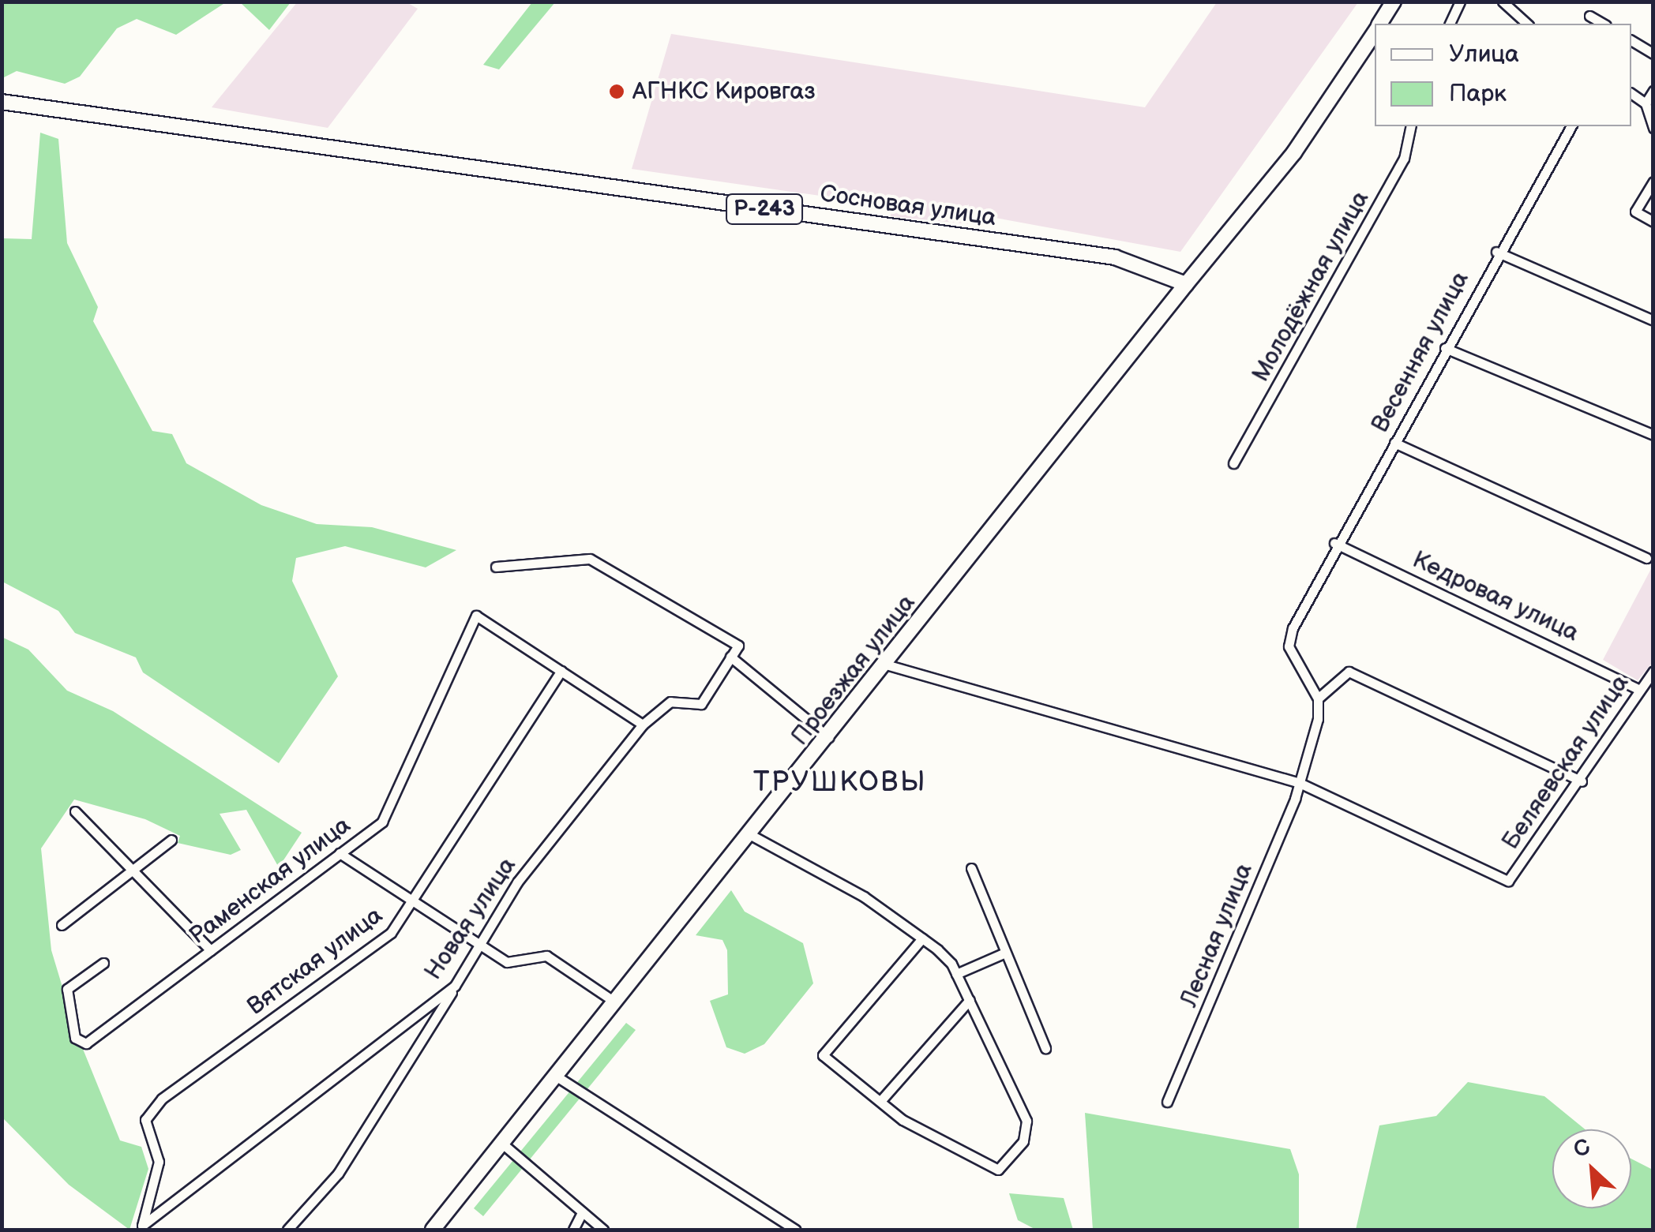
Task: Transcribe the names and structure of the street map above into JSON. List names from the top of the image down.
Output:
{
  "streets": {
    "main road": ["Сосновая улица", "Р-243", "Проезжая улица"],
    "street": [
      "Молодёжная улица",
      "Весенняя улица",
      "Кедровая улица",
      "Беляевская улица",
      "Раменская улица",
      "Новая улица",
      "Лесная улица",
      "Вятская улица"
    ]
  },
  "crossings": [
    ["Сосновая улица", "Проезжая улица"],
    ["Весенняя улица", "Кедровая улица"],
    ["Весенняя улица", "Лесная улица"],
    ["Кедровая улица", "Беляевская улица"],
    ["Проезжая улица", "Беляевская улица"],
    ["Беляевская улица", "Лесная улица"],
    ["Раменская улица", "Вятская улица"],
    ["Новая улица", "Вятская улица"]
  ],
  "districts": ["ТРУШКОВЫ"],
  "places": ["АГНКС Кировгаз"],
  "legend": ["Улица", "Парк"],
  "north": "top left"
}
